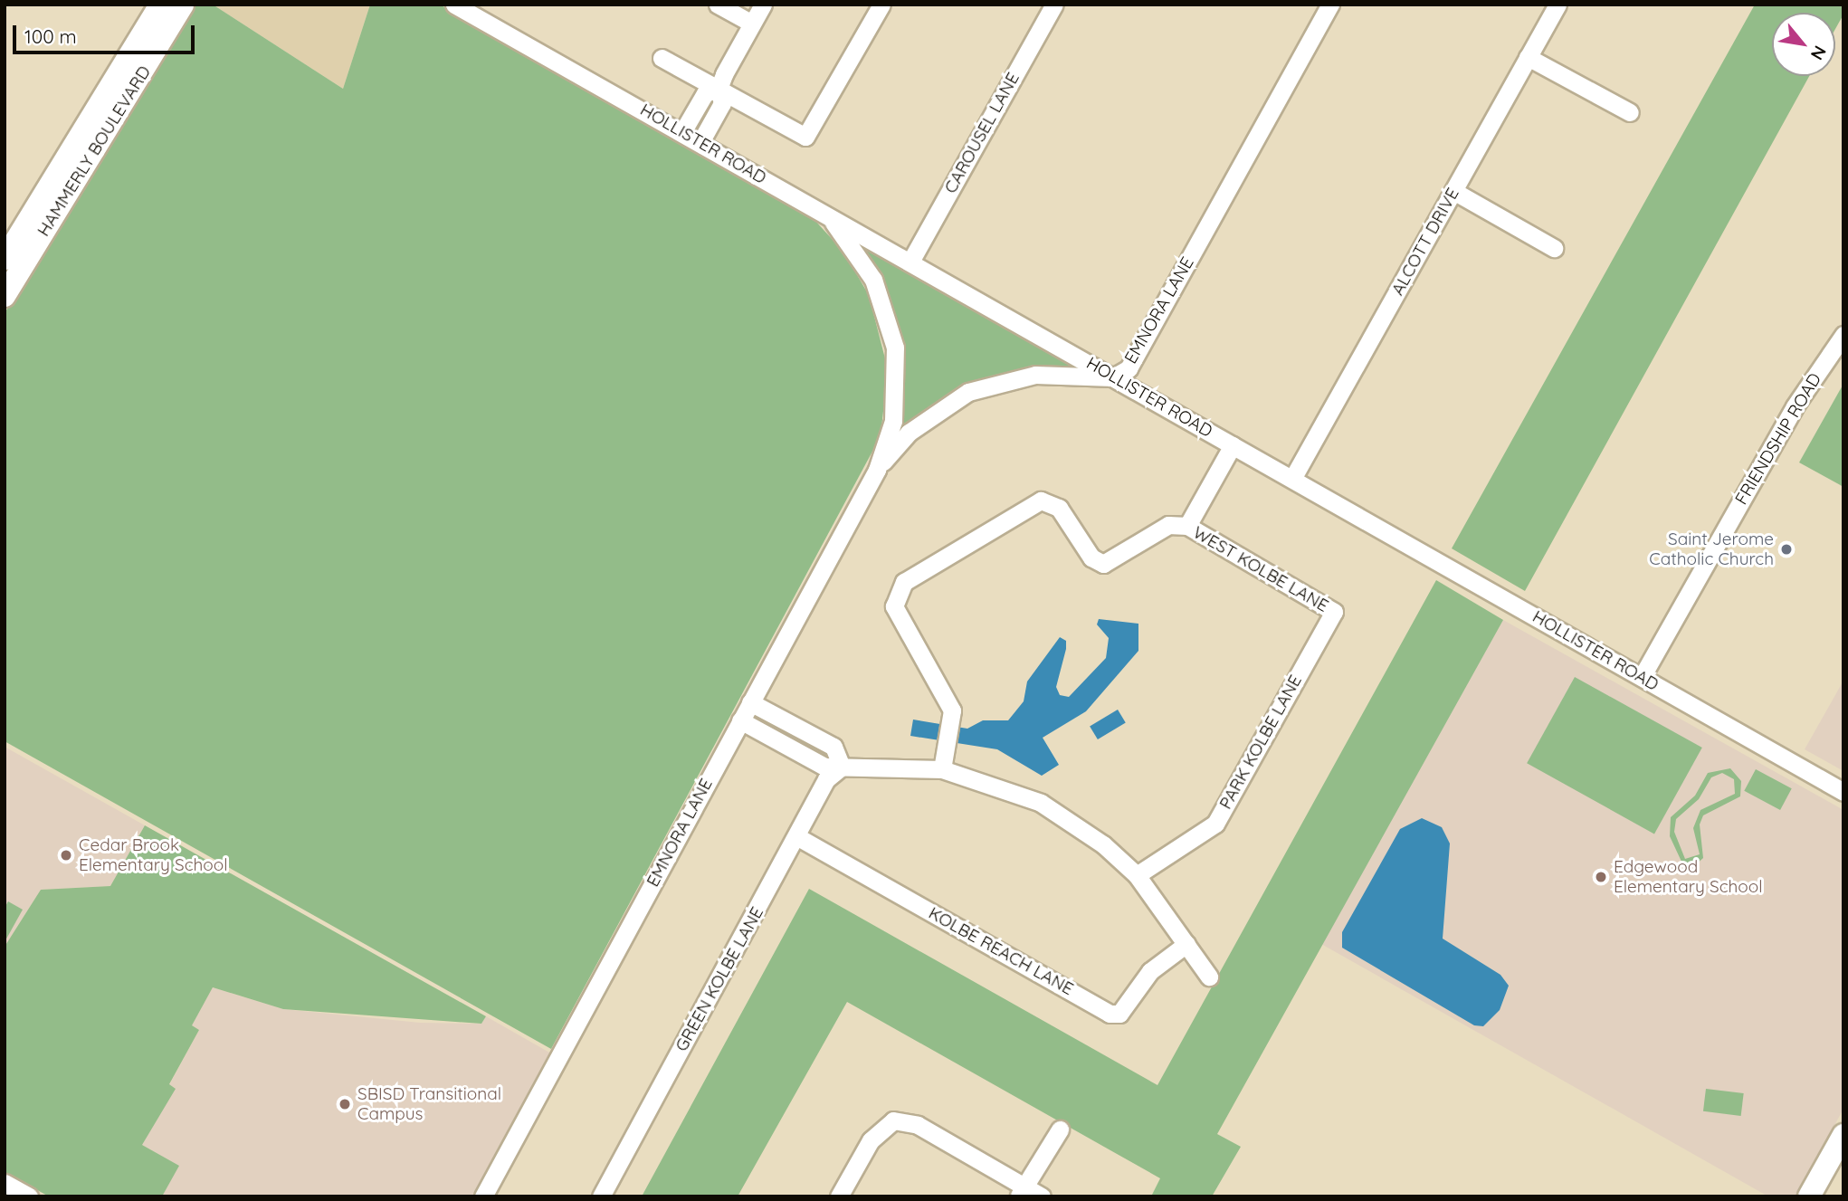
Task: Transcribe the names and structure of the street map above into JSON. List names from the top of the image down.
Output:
{
  "streets": {
    "main road": ["HAMMERLY BOULEVARD"],
    "street": [
      "CAROUSEL LANE",
      "HOLLISTER ROAD",
      "ALCOTT DRIVE",
      "EMNORA LANE",
      "FRIENDSHIP ROAD",
      "WEST KOLBE LANE",
      "PARK KOLBE LANE",
      "KOLBE REACH LANE",
      "GREEN KOLBE LANE"
    ]
  },
  "crossings": [
    ["CAROUSEL LANE", "HOLLISTER ROAD"],
    ["HOLLISTER ROAD", "ALCOTT DRIVE"],
    ["HOLLISTER ROAD", "EMNORA LANE"],
    ["HOLLISTER ROAD", "FRIENDSHIP ROAD"],
    ["WEST KOLBE LANE", "PARK KOLBE LANE"],
    ["KOLBE REACH LANE", "GREEN KOLBE LANE"]
  ],
  "places": [
    "Saint Jerome Catholic Church",
    "Cedar Brook Elementary School",
    "Edgewood Elementary School",
    "SBISD Transitional Campus"
  ],
  "scale_bar": "100 m",
  "north": "bottom right"
}
